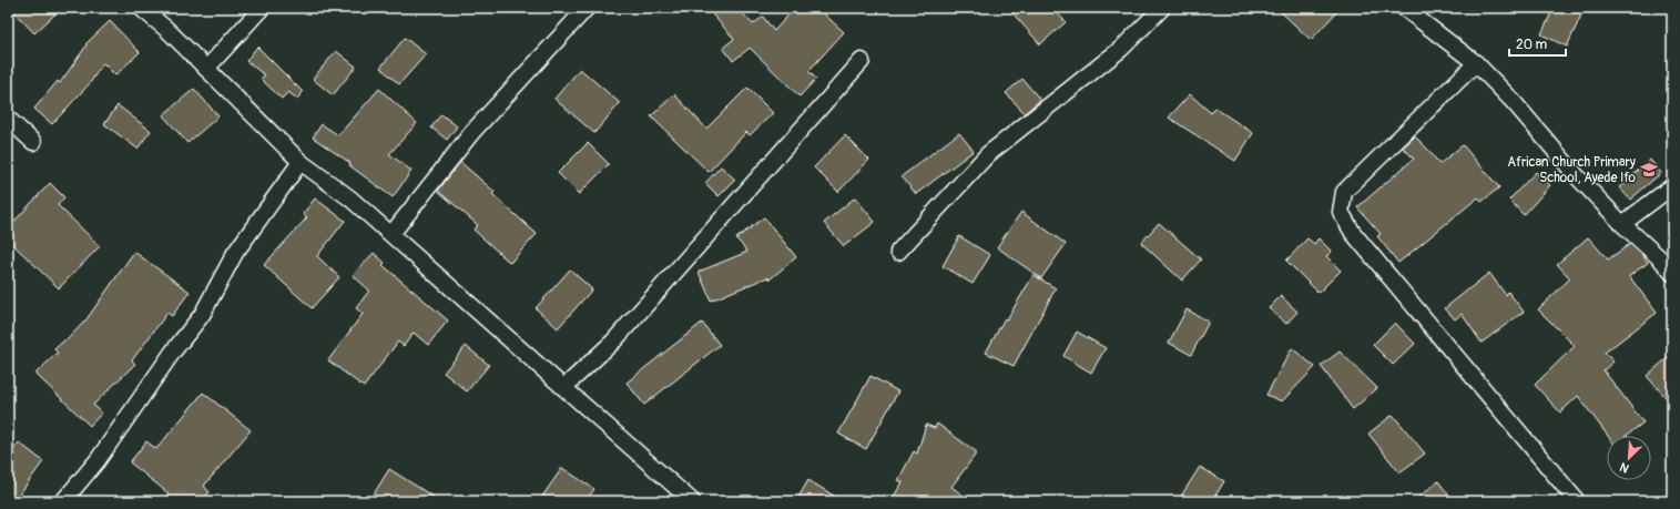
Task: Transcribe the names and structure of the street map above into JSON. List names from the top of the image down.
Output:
{
  "places": {
    "school or university": ["African Church Primary School, Ayede Ifo"]
  },
  "scale_bar": "20 m",
  "north": "bottom left"
}
